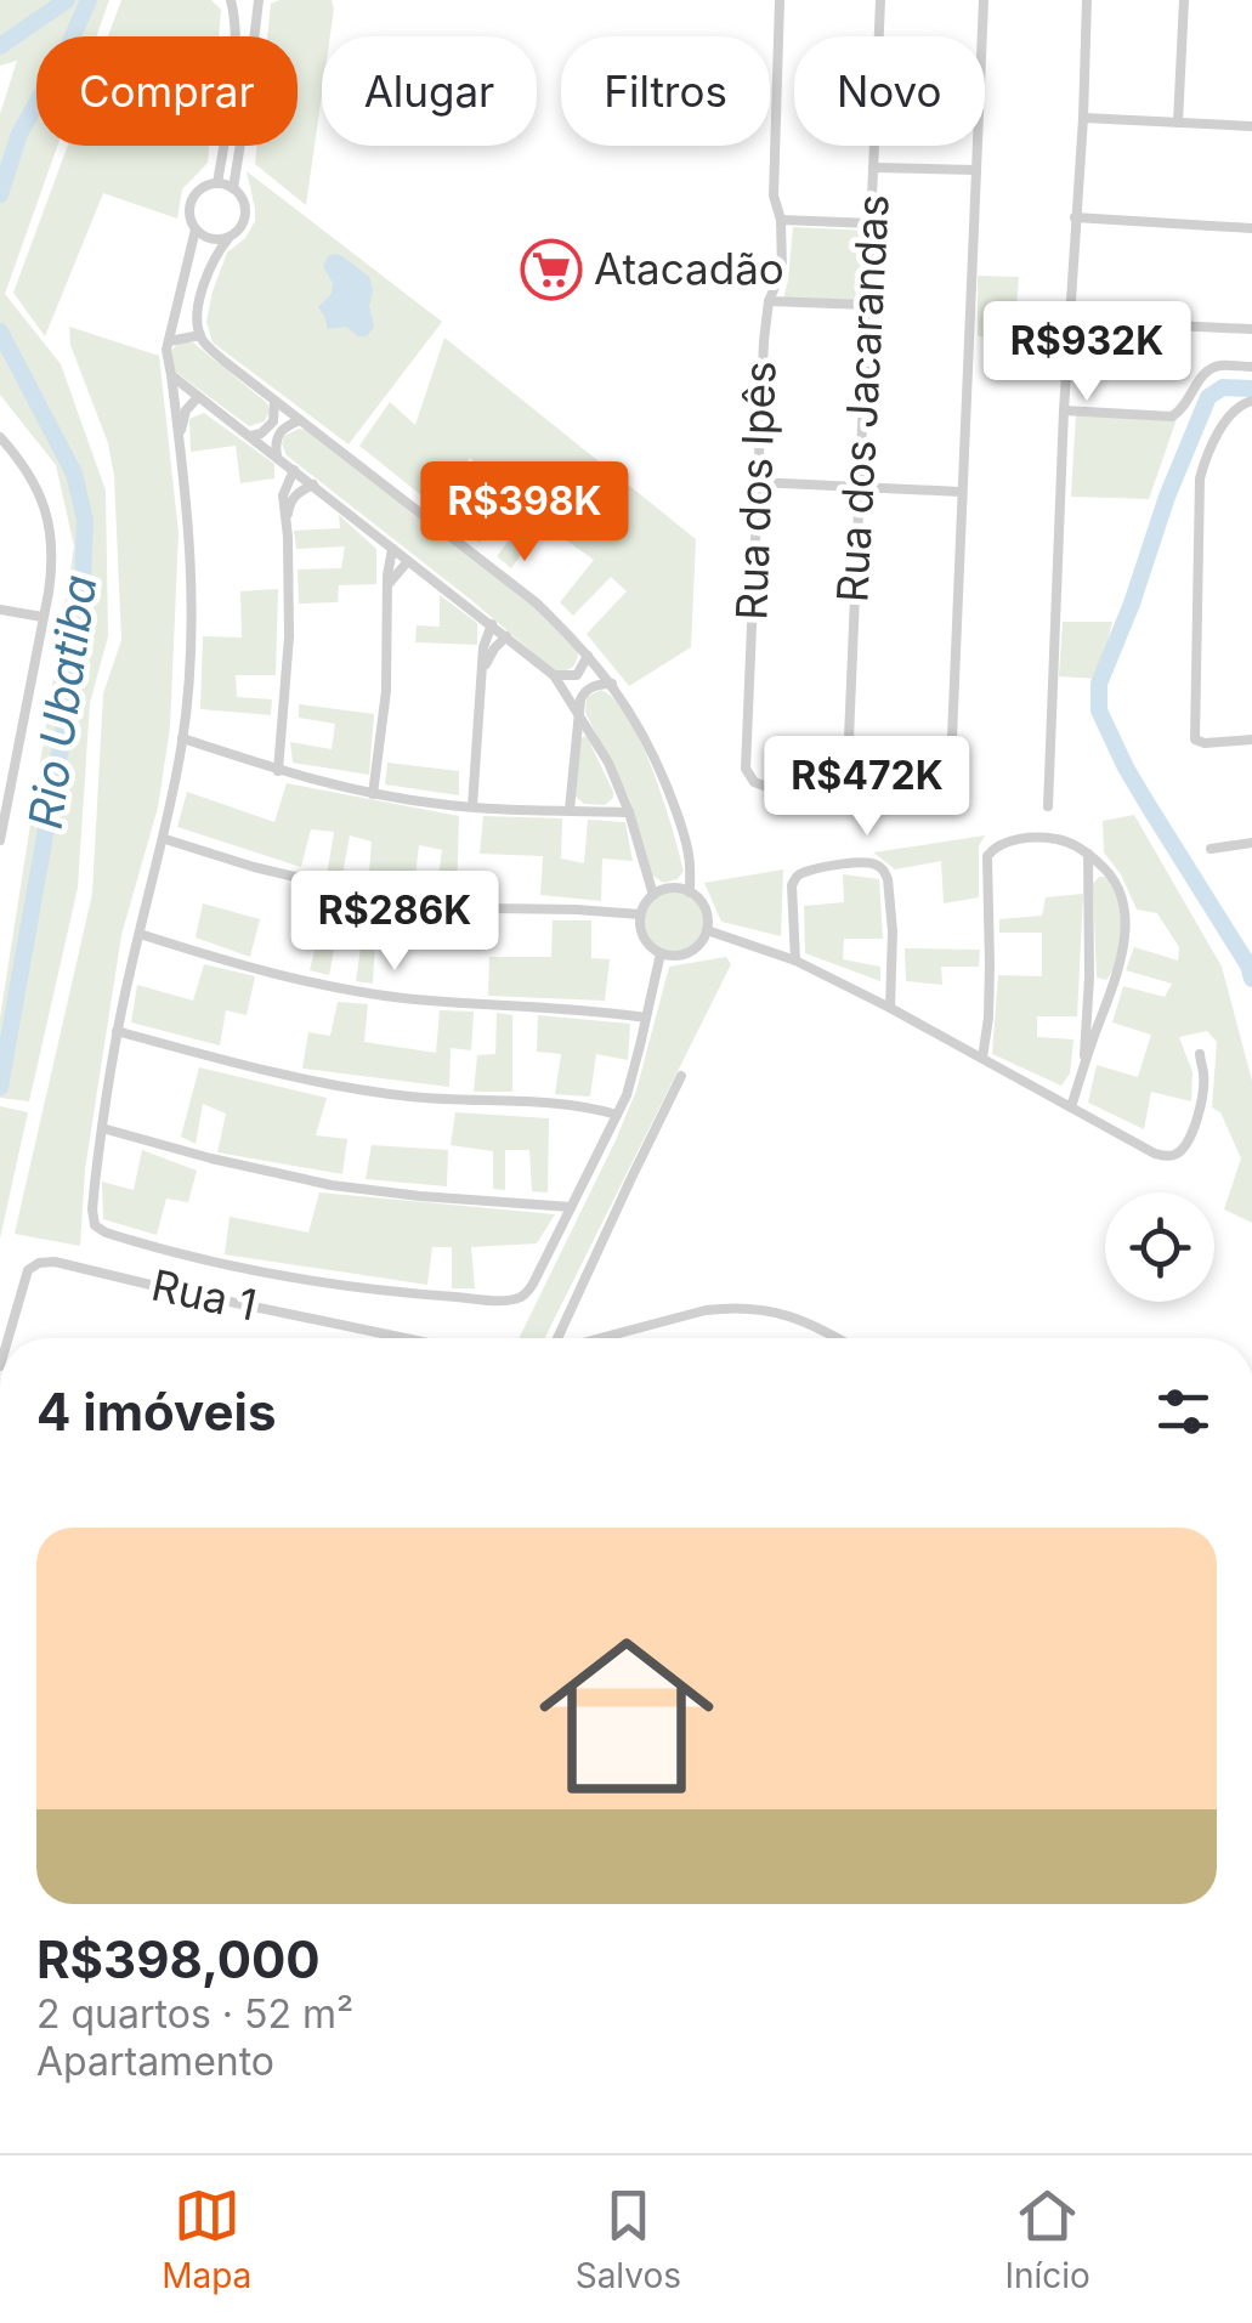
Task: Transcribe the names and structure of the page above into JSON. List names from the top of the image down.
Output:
{
  "streets": {
    "street": ["Rua dos Jacarandas", "Rua dos Ipês", "Rua 1"]
  },
  "crossings": [
    ["Rua dos Jacarandas", "Rua dos Ipês"]
  ],
  "water": ["Rio Ubatiba"],
  "places": {
    "supermarket": ["Atacadão"]
  },
  "page": {
    "chip": [
      "Comprar",
      "Alugar",
      "Filtros",
      "Novo"
    ],
    "price": [
      "R$932K",
      "R$398K",
      "R$472K",
      "R$286K"
    ],
    "heading": "4 imóveis",
    "list": [
      {
        "name": "R$398,000",
        "note": "2 quartos · 52 m² · Apartamento"
      }
    ],
    "tabs": ["Mapa", "Salvos", "Início"]
  }
}
